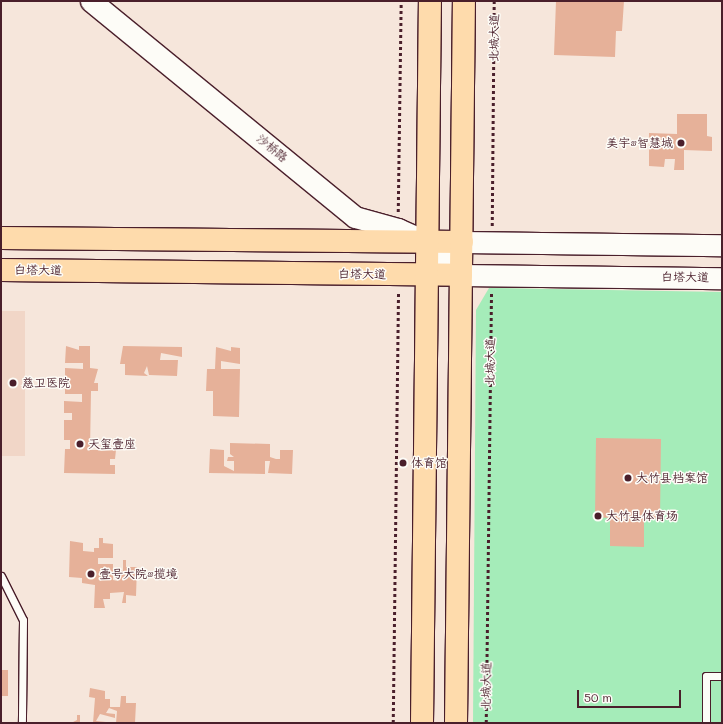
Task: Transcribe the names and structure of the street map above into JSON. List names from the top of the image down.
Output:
{
  "streets": {
    "highway": ["白塔大道"],
    "main road": ["沙桥路"],
    "path": ["北城大道"]
  },
  "crossings": [
    ["北城大道", "白塔大道"],
    ["沙桥路", "白塔大道"]
  ],
  "places": [
    "美宇•智慧城",
    "慈卫医院",
    "天玺壹座",
    "体育馆",
    "大竹县档案馆",
    "大竹县体育场",
    "壹号大院•揽境"
  ],
  "scale_bar": "50 m"
}
